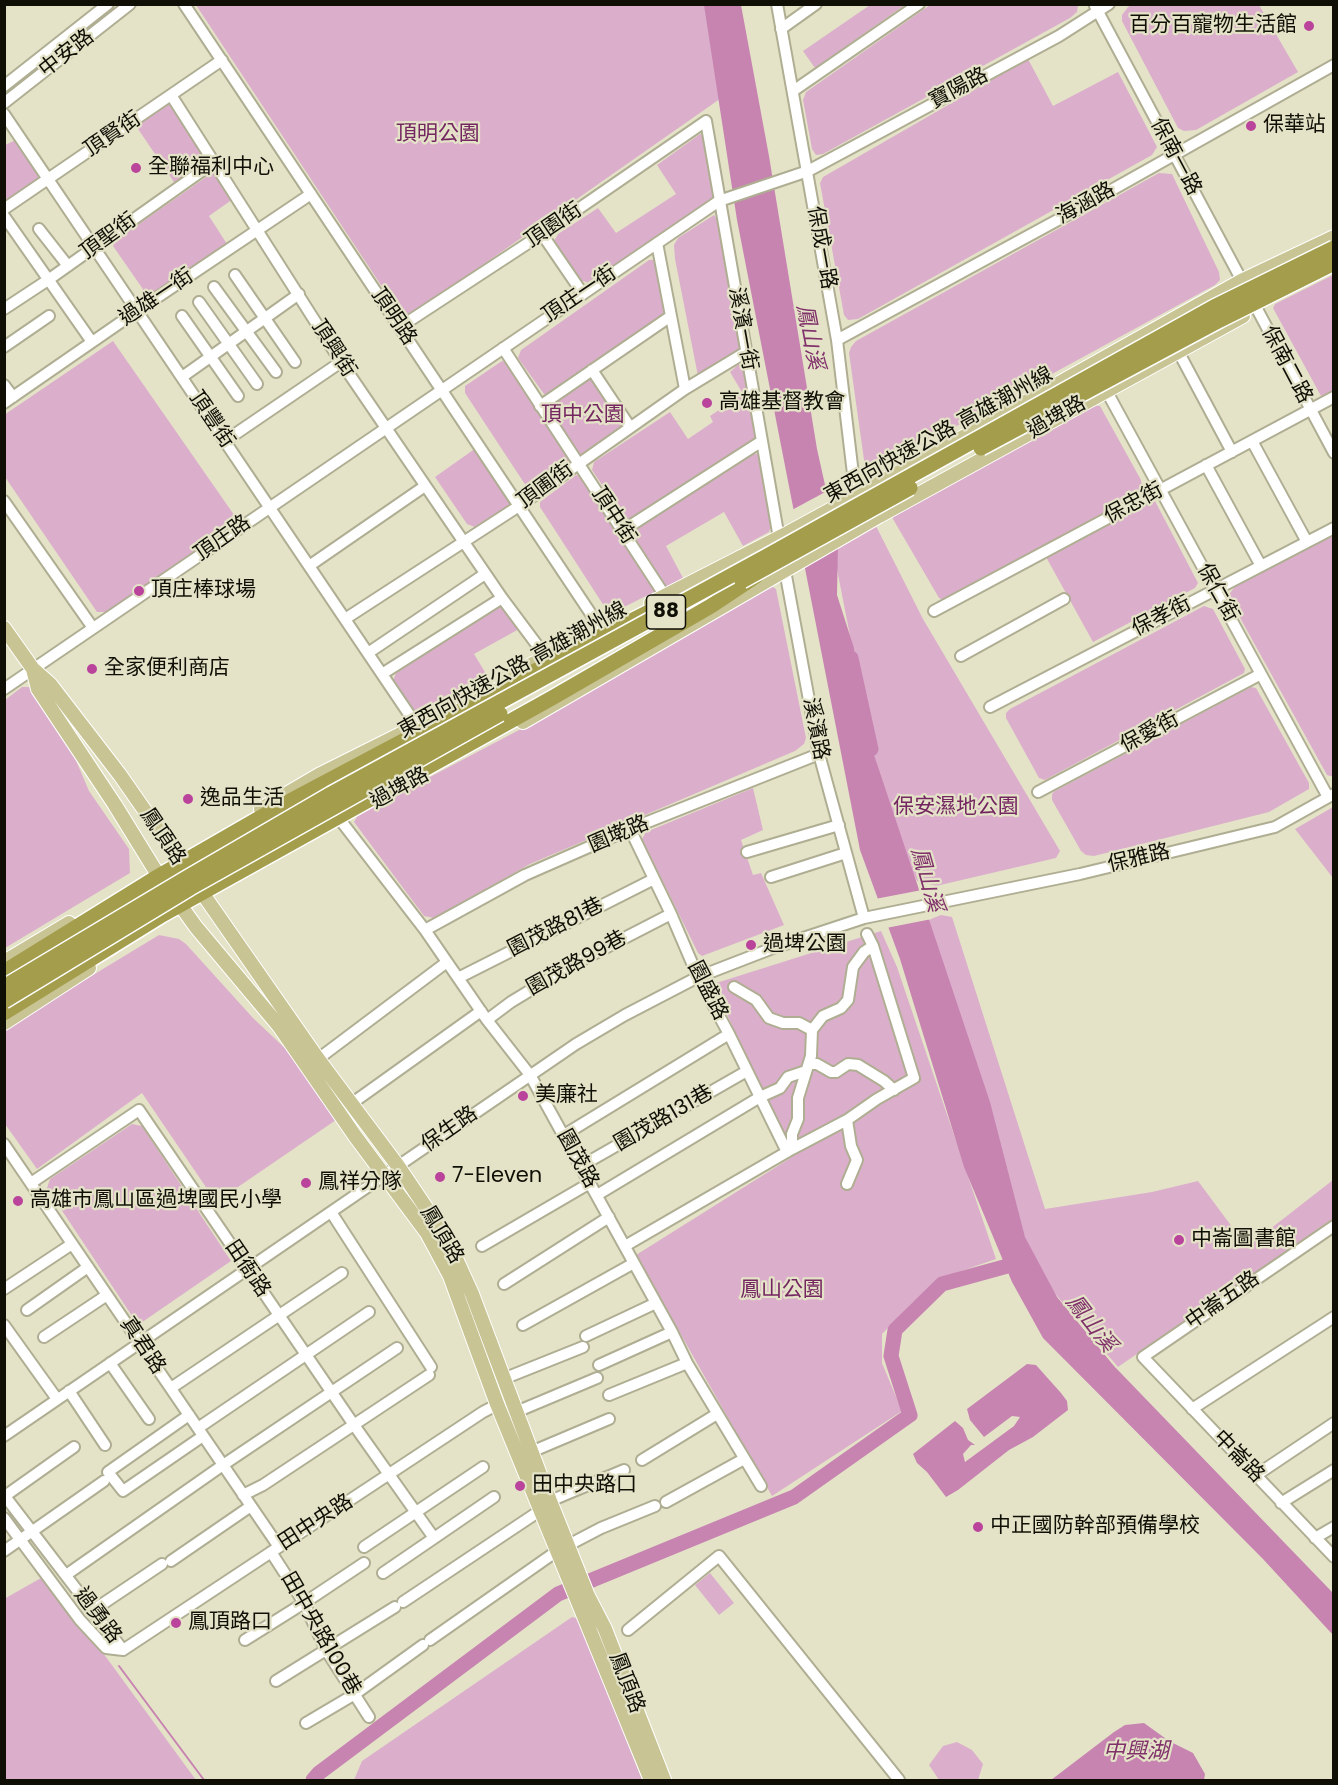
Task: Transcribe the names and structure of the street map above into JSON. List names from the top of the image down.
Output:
{
  "streets": {
    "highway": ["東西向快速公路 高雄潮州線", "88"],
    "main road": ["過埤路", "鳳頂路"],
    "street": [
      "中安路",
      "寶陽路",
      "頂賢街",
      "保南一路",
      "海涵路",
      "頂園街",
      "頂聖街",
      "保成一路",
      "頂庄一街",
      "過雄一街",
      "頂明路",
      "溪濱一街",
      "頂興街",
      "保南二路",
      "頂豐街",
      "頂圃街",
      "保忠街",
      "頂中街",
      "頂庄路",
      "保仁街",
      "保孝街",
      "溪濱路",
      "保愛街",
      "園墘路",
      "保雅路",
      "園茂路81巷",
      "園茂路99巷",
      "園盛路",
      "園茂路131巷",
      "保生路",
      "園茂路",
      "田衙路",
      "中崙五路",
      "真君路",
      "中崙路",
      "田中央路",
      "過勇路",
      "田中央路100巷"
    ]
  },
  "crossings": [
    ["寶陽路", "保南一路"],
    ["寶陽路", "保成一路"],
    ["寶陽路", "頂庄一街"],
    ["寶陽路", "溪濱一街"],
    ["頂賢街", "頂明路"],
    ["頂賢街", "頂興街"],
    ["頂賢街", "頂豐街"],
    ["保南一路", "海涵路"],
    ["保南一路", "保南二路"],
    ["保南一路", "過埤路"],
    ["海涵路", "保成一路"],
    ["頂園街", "頂明路"],
    ["頂園街", "溪濱一街"],
    ["頂聖街", "頂興街"],
    ["頂聖街", "頂豐街"],
    ["保成一路", "過埤路"],
    ["頂庄一街", "頂明路"],
    ["頂庄一街", "溪濱一街"],
    ["頂庄一街", "頂中街"],
    ["頂庄一街", "頂庄路"],
    ["過雄一街", "頂明路"],
    ["過雄一街", "頂興街"],
    ["過雄一街", "頂豐街"],
    ["頂明路", "頂圃街"],
    ["頂明路", "頂庄路"],
    ["溪濱一街", "過埤路"],
    ["溪濱一街", "頂圃街"],
    ["溪濱一街", "溪濱路"],
    ["頂興街", "頂圃街"],
    ["頂興街", "頂庄路"],
    ["保南二路", "過埤路"],
    ["保南二路", "保忠街"],
    ["過埤路", "東西向快速公路 高雄潮州線"],
    ["過埤路", "保仁街"],
    ["過埤路", "溪濱路"],
    ["過埤路", "鳳頂路"],
    ["過埤路", "園茂路"],
    ["頂豐街", "頂圃街"],
    ["頂豐街", "頂庄路"],
    ["東西向快速公路 高雄潮州線", "溪濱路"],
    ["頂圃街", "頂中街"],
    ["保忠街", "保仁街"],
    ["頂庄路", "鳳頂路"],
    ["保仁街", "保孝街"],
    ["保仁街", "保愛街"],
    ["保仁街", "保雅路"],
    ["溪濱路", "園墘路"],
    ["溪濱路", "保雅路"],
    ["溪濱路", "保生路"],
    ["園墘路", "園盛路"],
    ["園墘路", "園茂路"],
    ["鳳頂路", "園茂路99巷"],
    ["鳳頂路", "保生路"],
    ["鳳頂路", "田中央路"],
    ["保雅路", "保生路"],
    ["園茂路81巷", "園盛路"],
    ["園茂路81巷", "園茂路"],
    ["園茂路99巷", "園盛路"],
    ["園茂路99巷", "園茂路"],
    ["園盛路", "園茂路131巷"],
    ["園盛路", "保生路"],
    ["園茂路131巷", "園茂路"],
    ["保生路", "園茂路"],
    ["保生路", "田衙路"],
    ["保生路", "真君路"],
    ["田衙路", "真君路"],
    ["田衙路", "田中央路"],
    ["中崙五路", "中崙路"],
    ["真君路", "田中央路"],
    ["真君路", "田中央路100巷"],
    ["田中央路", "過勇路"],
    ["田中央路", "田中央路100巷"]
  ],
  "water": ["鳳山溪", "中興湖"],
  "parks": [
    "頂明公園",
    "頂中公園",
    "保安濕地公園",
    "鳳山公園"
  ],
  "places": [
    "百分百寵物生活館",
    "保華站",
    "全聯福利中心",
    "高雄基督教會",
    "頂庄棒球場",
    "全家便利商店",
    "逸品生活",
    "過埤公園",
    "美廉社",
    "7-Eleven",
    "鳳祥分隊",
    "高雄市鳳山區過埤國民小學",
    "中崙圖書館",
    "田中央路口",
    "中正國防幹部預備學校",
    "鳳頂路口"
  ]
}
